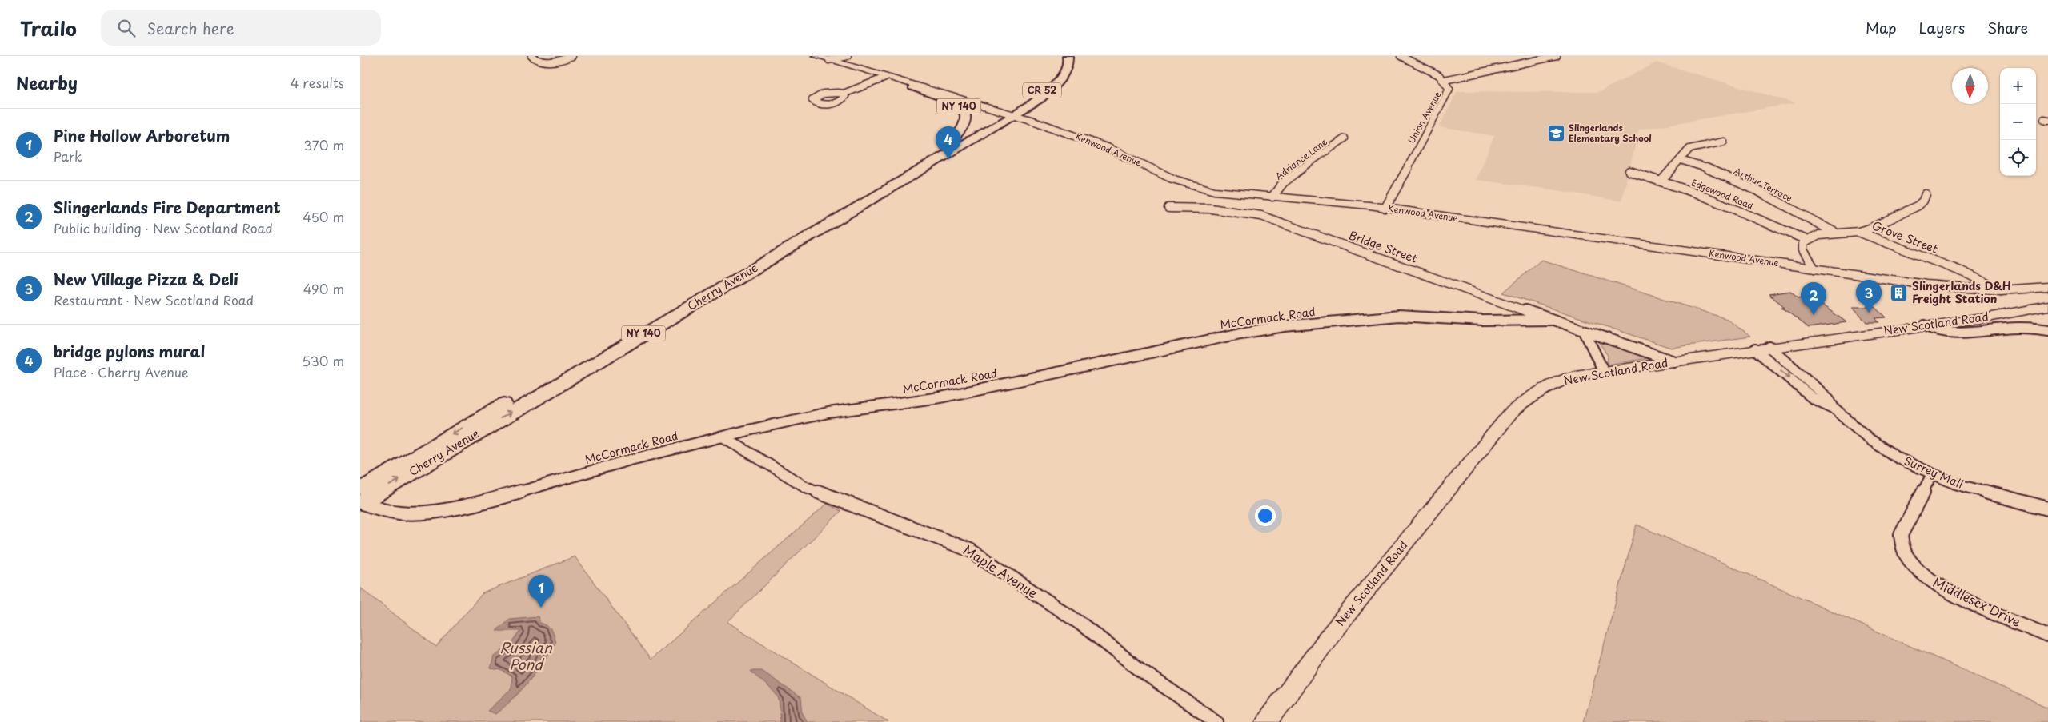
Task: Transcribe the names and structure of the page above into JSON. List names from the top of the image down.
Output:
{
  "streets": {
    "main road": [
      "CR 52",
      "NY 140",
      "Kenwood Avenue",
      "Cherry Avenue",
      "New Scotland Road"
    ],
    "street": [
      "Union Avenue",
      "Adriance Lane",
      "Arthur Terrace",
      "Edgewood Road",
      "Grove Street",
      "Bridge Street",
      "McCormack Road",
      "Surrey Mall",
      "Maple Avenue",
      "Middlesex Drive"
    ]
  },
  "crossings": [
    ["NY 140", "Kenwood Avenue"],
    ["NY 140", "Cherry Avenue"],
    ["Union Avenue", "Kenwood Avenue"],
    ["Kenwood Avenue", "Adriance Lane"],
    ["Kenwood Avenue", "Grove Street"],
    ["Kenwood Avenue", "Cherry Avenue"],
    ["Arthur Terrace", "Grove Street"],
    ["Edgewood Road", "Grove Street"],
    ["Bridge Street", "McCormack Road"],
    ["Bridge Street", "New Scotland Road"],
    ["Cherry Avenue", "McCormack Road"],
    ["McCormack Road", "Maple Avenue"],
    ["New Scotland Road", "Surrey Mall"],
    ["Surrey Mall", "Middlesex Drive"]
  ],
  "water": ["Russian Pond"],
  "places": {
    "school or university": ["Slingerlands Elementary School"],
    "building": ["Slingerlands D&H Freight Station"]
  },
  "north": "bottom",
  "page": {
    "header": "Trailo",
    "search": "Search here",
    "nav": ["Map", "Layers", "Share"],
    "heading": ["Nearby", "4 results"],
    "map_buttons": ["+", "−"],
    "list": [
      {
        "mark": "1",
        "name": "Pine Hollow Arboretum",
        "note": "Park",
        "value": "370 m"
      },
      {
        "mark": "2",
        "name": "Slingerlands Fire Department",
        "note": "Public building · New Scotland Road",
        "value": "450 m"
      },
      {
        "mark": "3",
        "name": "New Village Pizza & Deli",
        "note": "Restaurant · New Scotland Road",
        "value": "490 m"
      },
      {
        "mark": "4",
        "name": "bridge pylons mural",
        "note": "Place · Cherry Avenue",
        "value": "530 m"
      }
    ],
    "pins": [
      "4",
      "3",
      "2",
      "1"
    ]
  }
}
